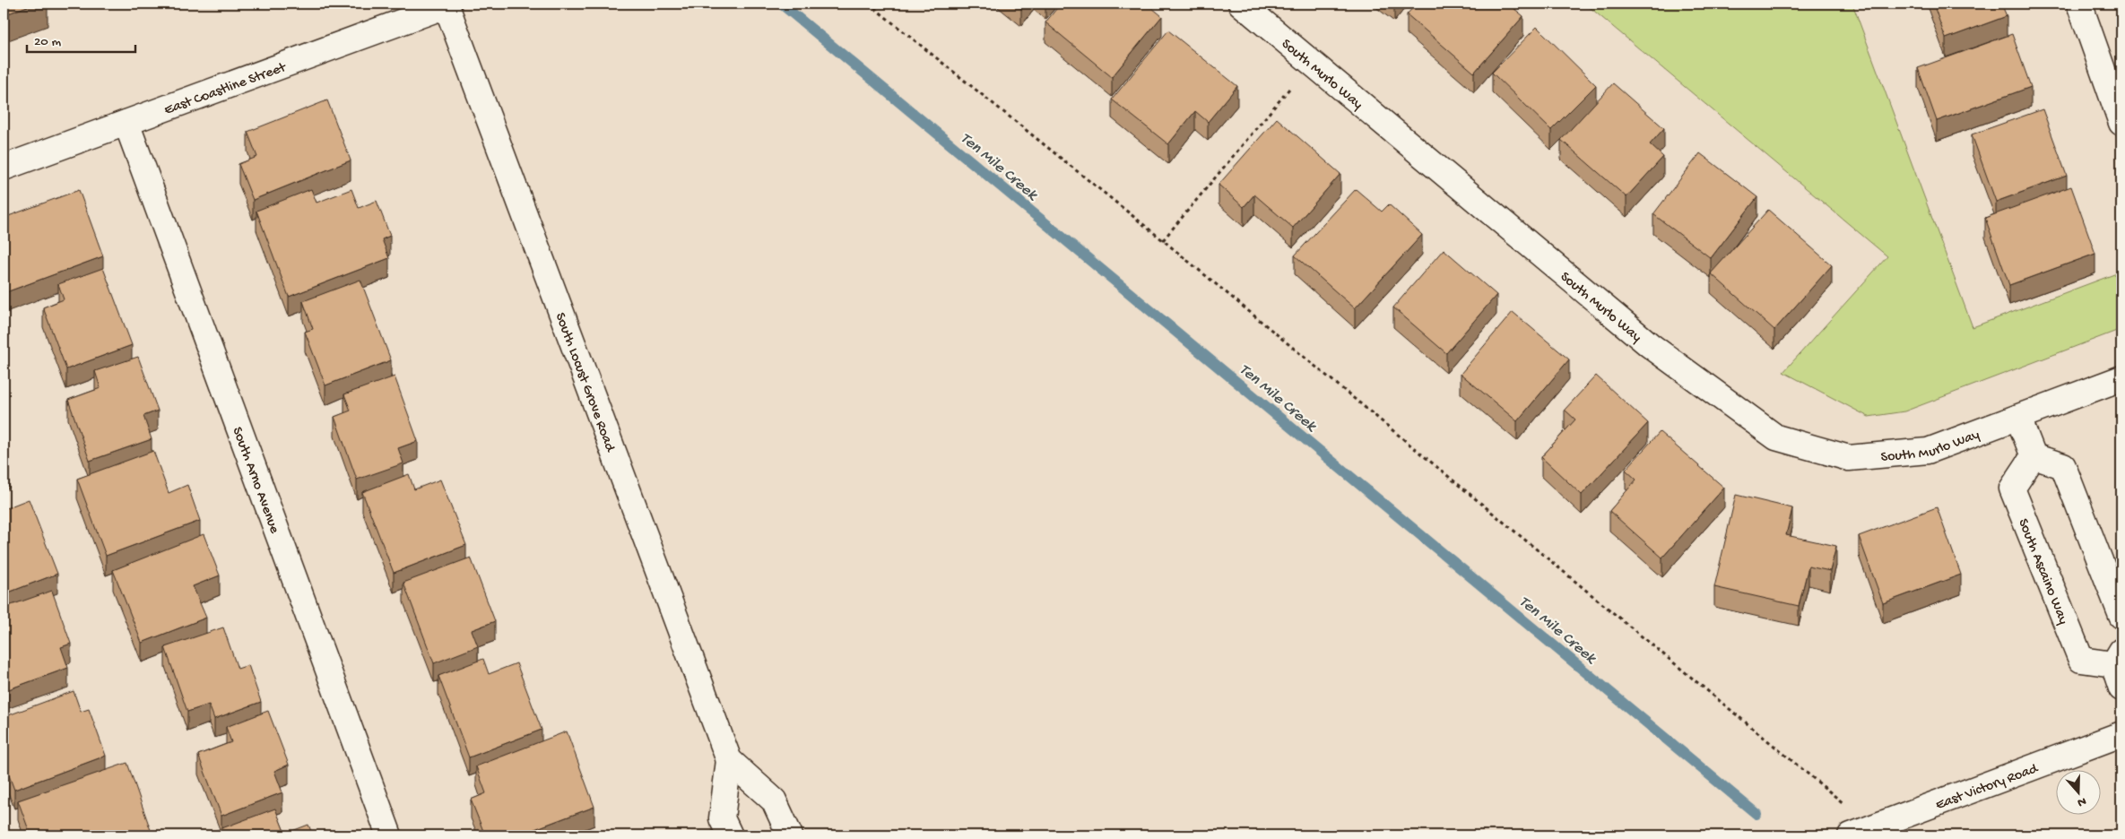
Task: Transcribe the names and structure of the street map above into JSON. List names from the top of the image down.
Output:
{
  "streets": {
    "street": [
      "South Murlo Way",
      "East Coastline Street",
      "South Locust Grove Road",
      "South Arno Avenue",
      "South Ascaino Way",
      "East Victory Road"
    ]
  },
  "crossings": [
    ["East Coastline Street", "South Locust Grove Road"],
    ["East Coastline Street", "South Arno Avenue"]
  ],
  "water": ["Ten Mile Creek"],
  "scale_bar": "20 m",
  "north": "bottom"
}
